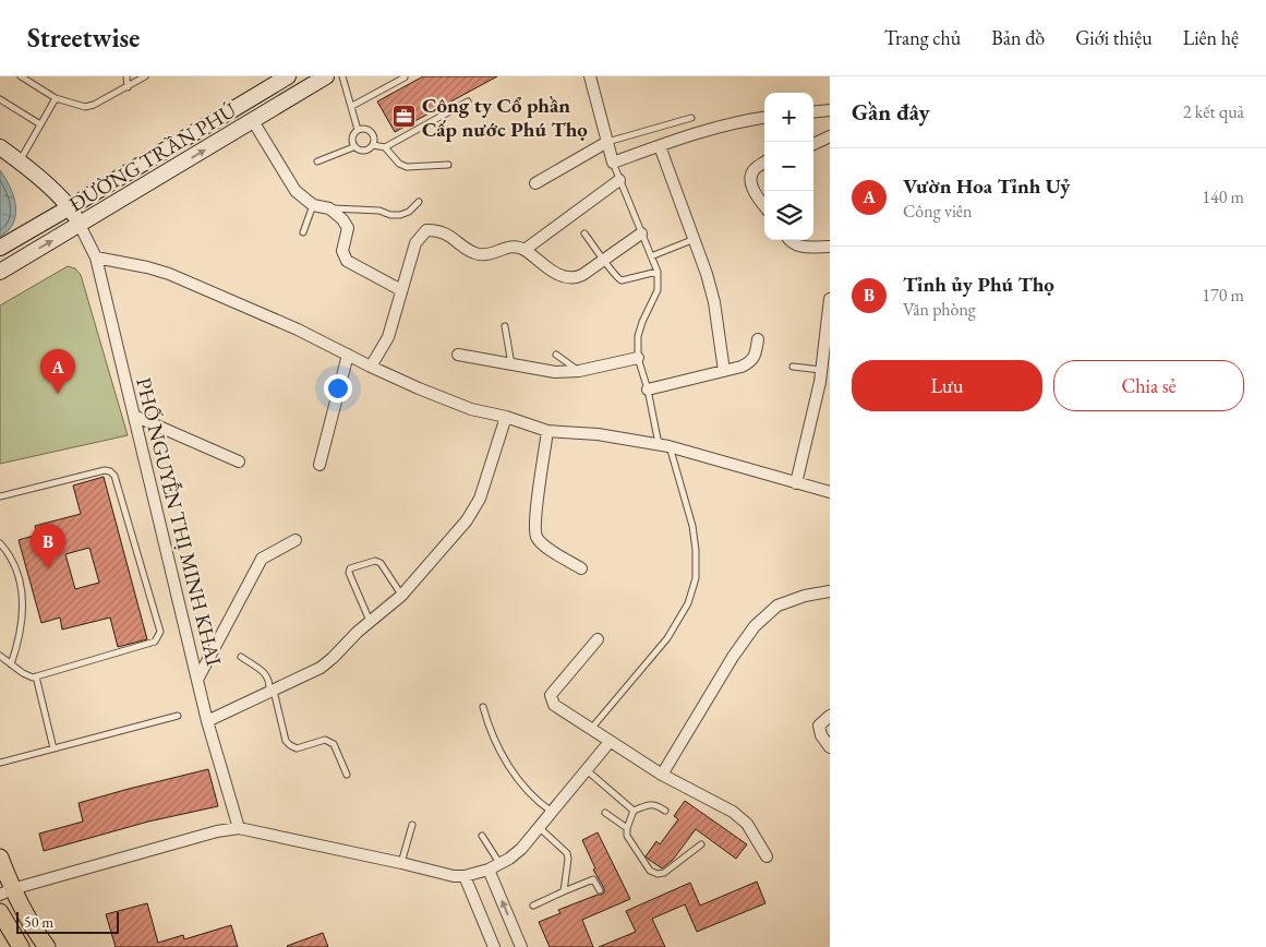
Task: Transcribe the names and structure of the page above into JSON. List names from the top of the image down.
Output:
{
  "streets": {
    "main road": ["ĐƯỜNG TRẦN PHÚ"],
    "street": ["PHỐ NGUYỄN THỊ MINH KHAI"]
  },
  "crossings": [
    ["ĐƯỜNG TRẦN PHÚ", "PHỐ NGUYỄN THỊ MINH KHAI"]
  ],
  "places": {
    "office": ["Công ty Cổ phần Cấp nước Phú Thọ"]
  },
  "scale_bar": "50 m",
  "page": {
    "header": "Streetwise",
    "nav": [
      "Trang chủ",
      "Bản đồ",
      "Giới thiệu",
      "Liên hệ"
    ],
    "heading": ["Gần đây", "2 kết quả"],
    "map_buttons": ["+", "−"],
    "list": [
      {
        "mark": "A",
        "name": "Vườn Hoa Tỉnh Uỷ",
        "note": "Công viên",
        "value": "140 m"
      },
      {
        "mark": "B",
        "name": "Tỉnh ủy Phú Thọ",
        "note": "Văn phòng",
        "value": "170 m"
      }
    ],
    "buttons": ["Lưu", "Chia sẻ"],
    "pins": ["A", "B"],
    "scale": "50 m"
  }
}
